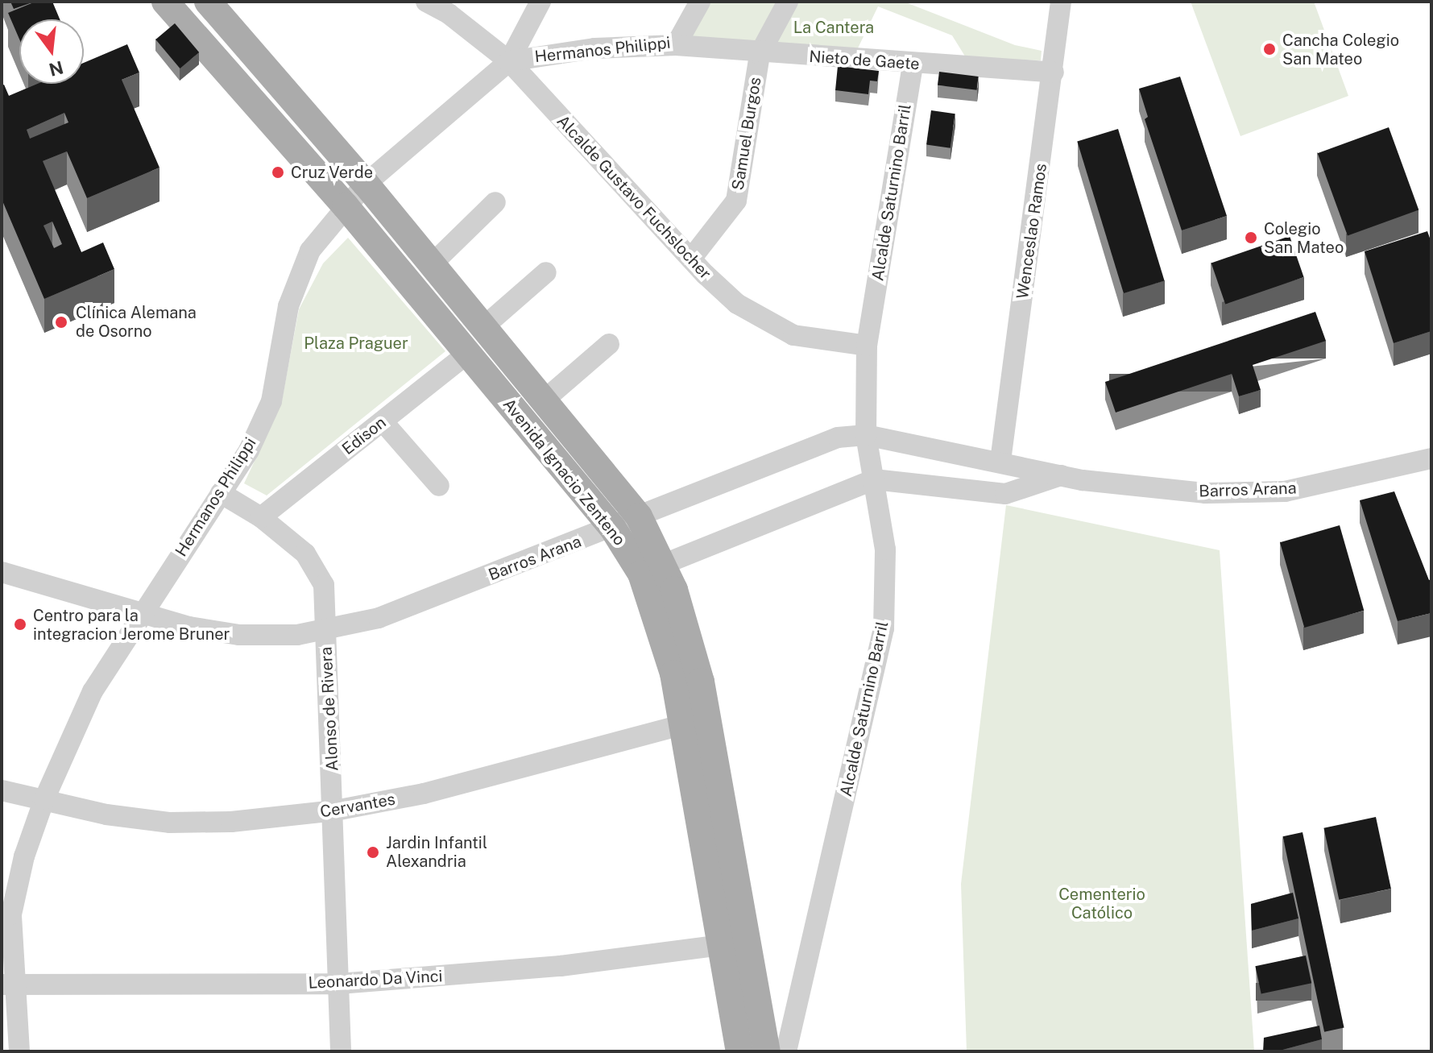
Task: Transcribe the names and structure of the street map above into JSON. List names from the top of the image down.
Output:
{
  "streets": {
    "main road": ["Avenida Ignacio Zenteno"],
    "street": [
      "Hermanos Philippi",
      "Nieto de Gaete",
      "Samuel Burgos",
      "Alcalde Saturnino Barril",
      "Alcalde Gustavo Fuchslocher",
      "Wenceslao Ramos",
      "Edison",
      "Barros Arana",
      "Alonso de Rivera",
      "Cervantes",
      "Leonardo Da Vinci"
    ]
  },
  "crossings": [
    ["Hermanos Philippi", "Nieto de Gaete"],
    ["Hermanos Philippi", "Alcalde Gustavo Fuchslocher"],
    ["Hermanos Philippi", "Avenida Ignacio Zenteno"],
    ["Hermanos Philippi", "Barros Arana"],
    ["Hermanos Philippi", "Alonso de Rivera"],
    ["Hermanos Philippi", "Cervantes"],
    ["Hermanos Philippi", "Leonardo Da Vinci"],
    ["Nieto de Gaete", "Samuel Burgos"],
    ["Nieto de Gaete", "Alcalde Saturnino Barril"],
    ["Nieto de Gaete", "Wenceslao Ramos"],
    ["Samuel Burgos", "Alcalde Gustavo Fuchslocher"],
    ["Alcalde Saturnino Barril", "Alcalde Gustavo Fuchslocher"],
    ["Alcalde Saturnino Barril", "Avenida Ignacio Zenteno"],
    ["Alcalde Saturnino Barril", "Barros Arana"],
    ["Wenceslao Ramos", "Barros Arana"],
    ["Edison", "Avenida Ignacio Zenteno"],
    ["Edison", "Alonso de Rivera"],
    ["Avenida Ignacio Zenteno", "Barros Arana"],
    ["Avenida Ignacio Zenteno", "Cervantes"],
    ["Avenida Ignacio Zenteno", "Leonardo Da Vinci"],
    ["Barros Arana", "Alonso de Rivera"],
    ["Alonso de Rivera", "Cervantes"],
    ["Alonso de Rivera", "Leonardo Da Vinci"]
  ],
  "parks": ["La Cantera", "Plaza Praguer", "Cementerio Católico"],
  "places": [
    "Cancha Colegio San Mateo",
    "Cruz Verde",
    "Colegio San Mateo",
    "Clínica Alemana de Osorno",
    "Centro para la integracion Jerome Bruner",
    "Jardin Infantil Alexandria"
  ],
  "north": "bottom"
}
